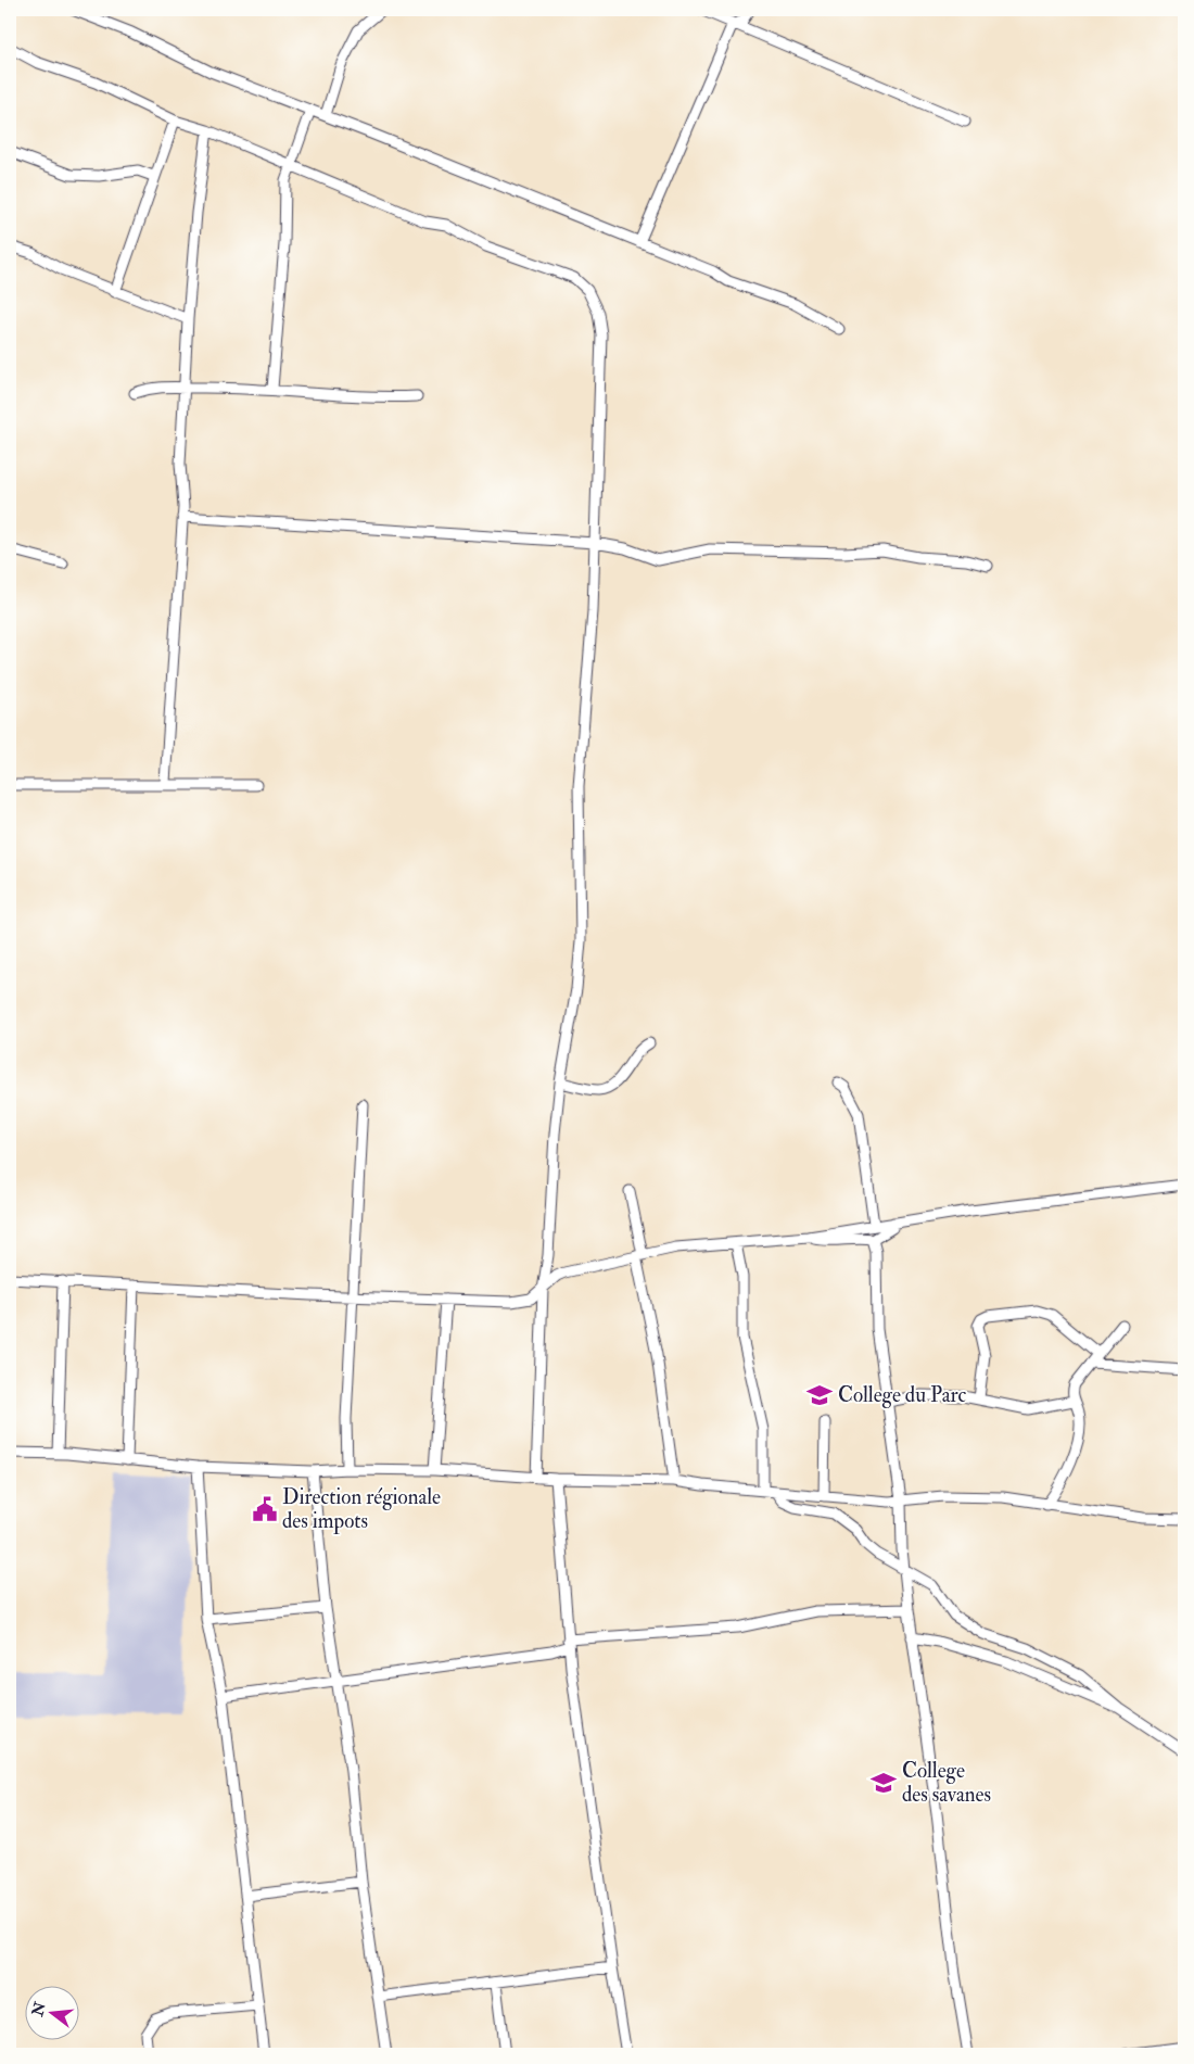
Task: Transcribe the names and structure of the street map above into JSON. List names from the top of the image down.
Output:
{
  "places": {
    "school or university": ["College du Parc", "College des savanes"],
    "public building": ["Direction régionale des impots"]
  },
  "north": "left"
}
